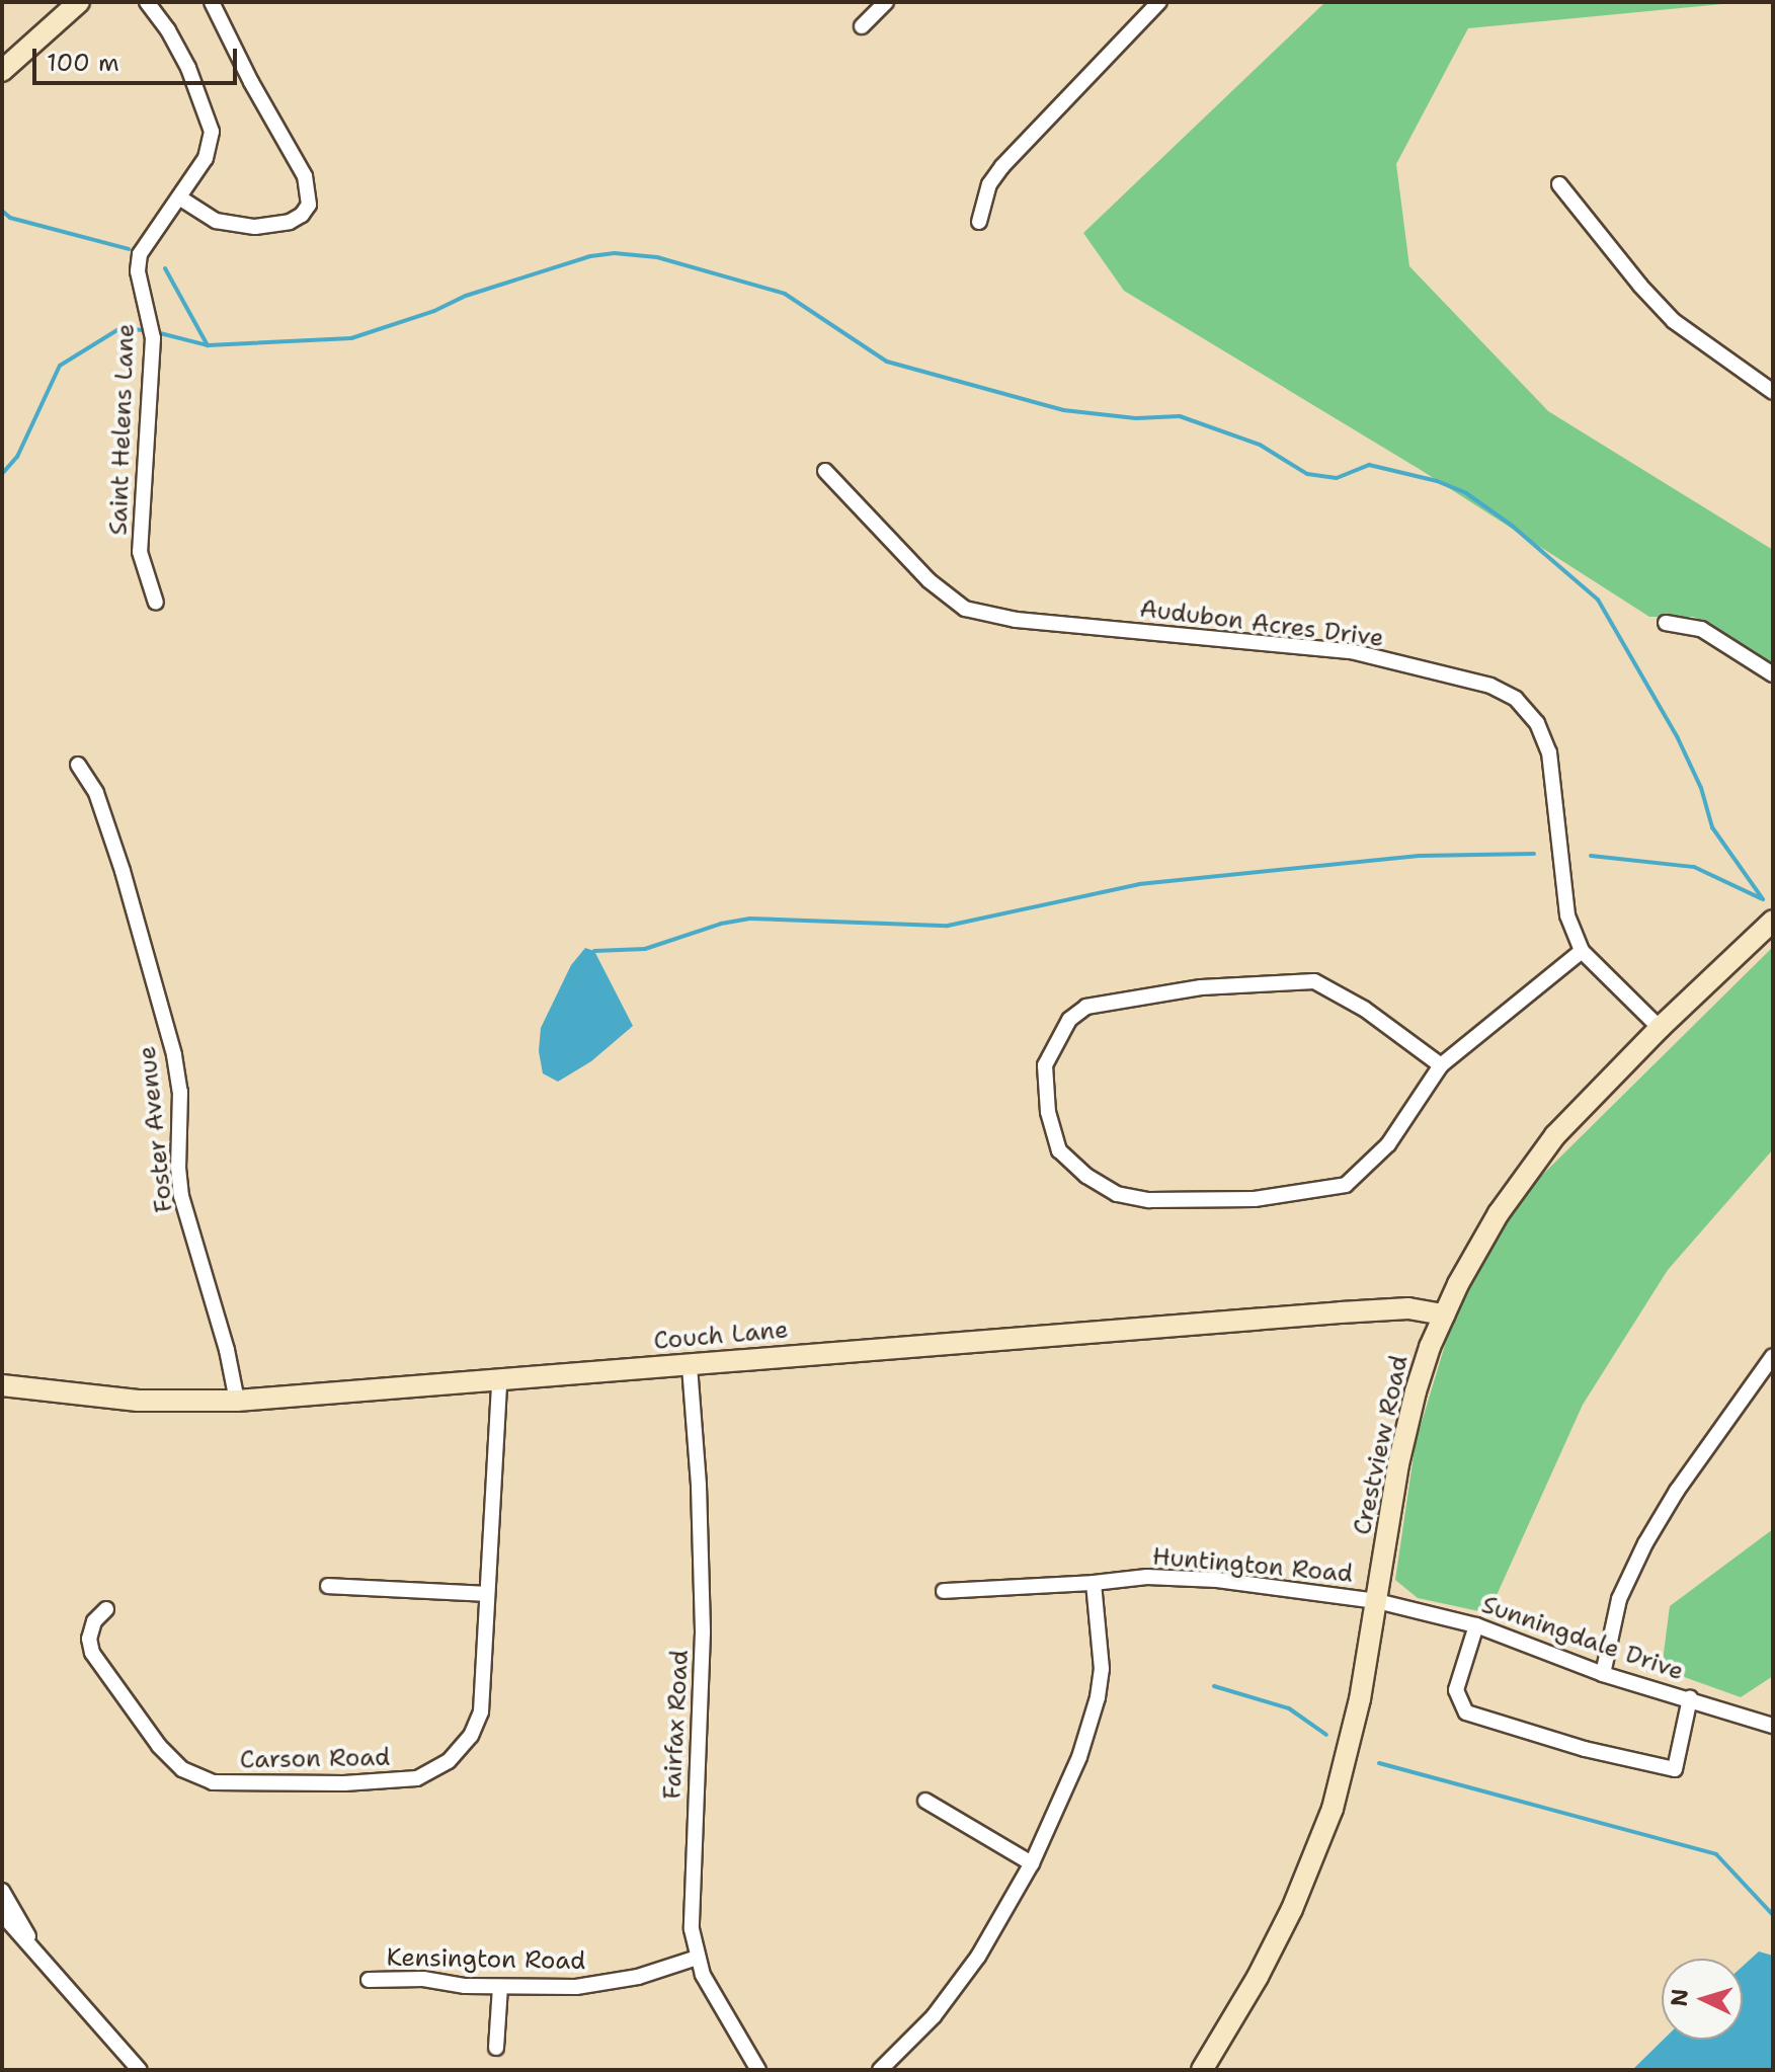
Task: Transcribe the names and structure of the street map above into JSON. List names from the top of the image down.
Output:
{
  "streets": {
    "street": [
      "Saint Helens Lane",
      "Audubon Acres Drive",
      "Foster Avenue",
      "Couch Lane",
      "Crestview Road",
      "Huntington Road",
      "Sunningdale Drive",
      "Fairfax Road",
      "Carson Road",
      "Kensington Road"
    ]
  },
  "crossings": [
    ["Audubon Acres Drive", "Crestview Road"],
    ["Foster Avenue", "Couch Lane"],
    ["Couch Lane", "Crestview Road"],
    ["Couch Lane", "Fairfax Road"],
    ["Couch Lane", "Carson Road"],
    ["Crestview Road", "Huntington Road"],
    ["Crestview Road", "Sunningdale Drive"],
    ["Huntington Road", "Sunningdale Drive"],
    ["Fairfax Road", "Kensington Road"]
  ],
  "scale_bar": "100 m",
  "north": "left"
}
